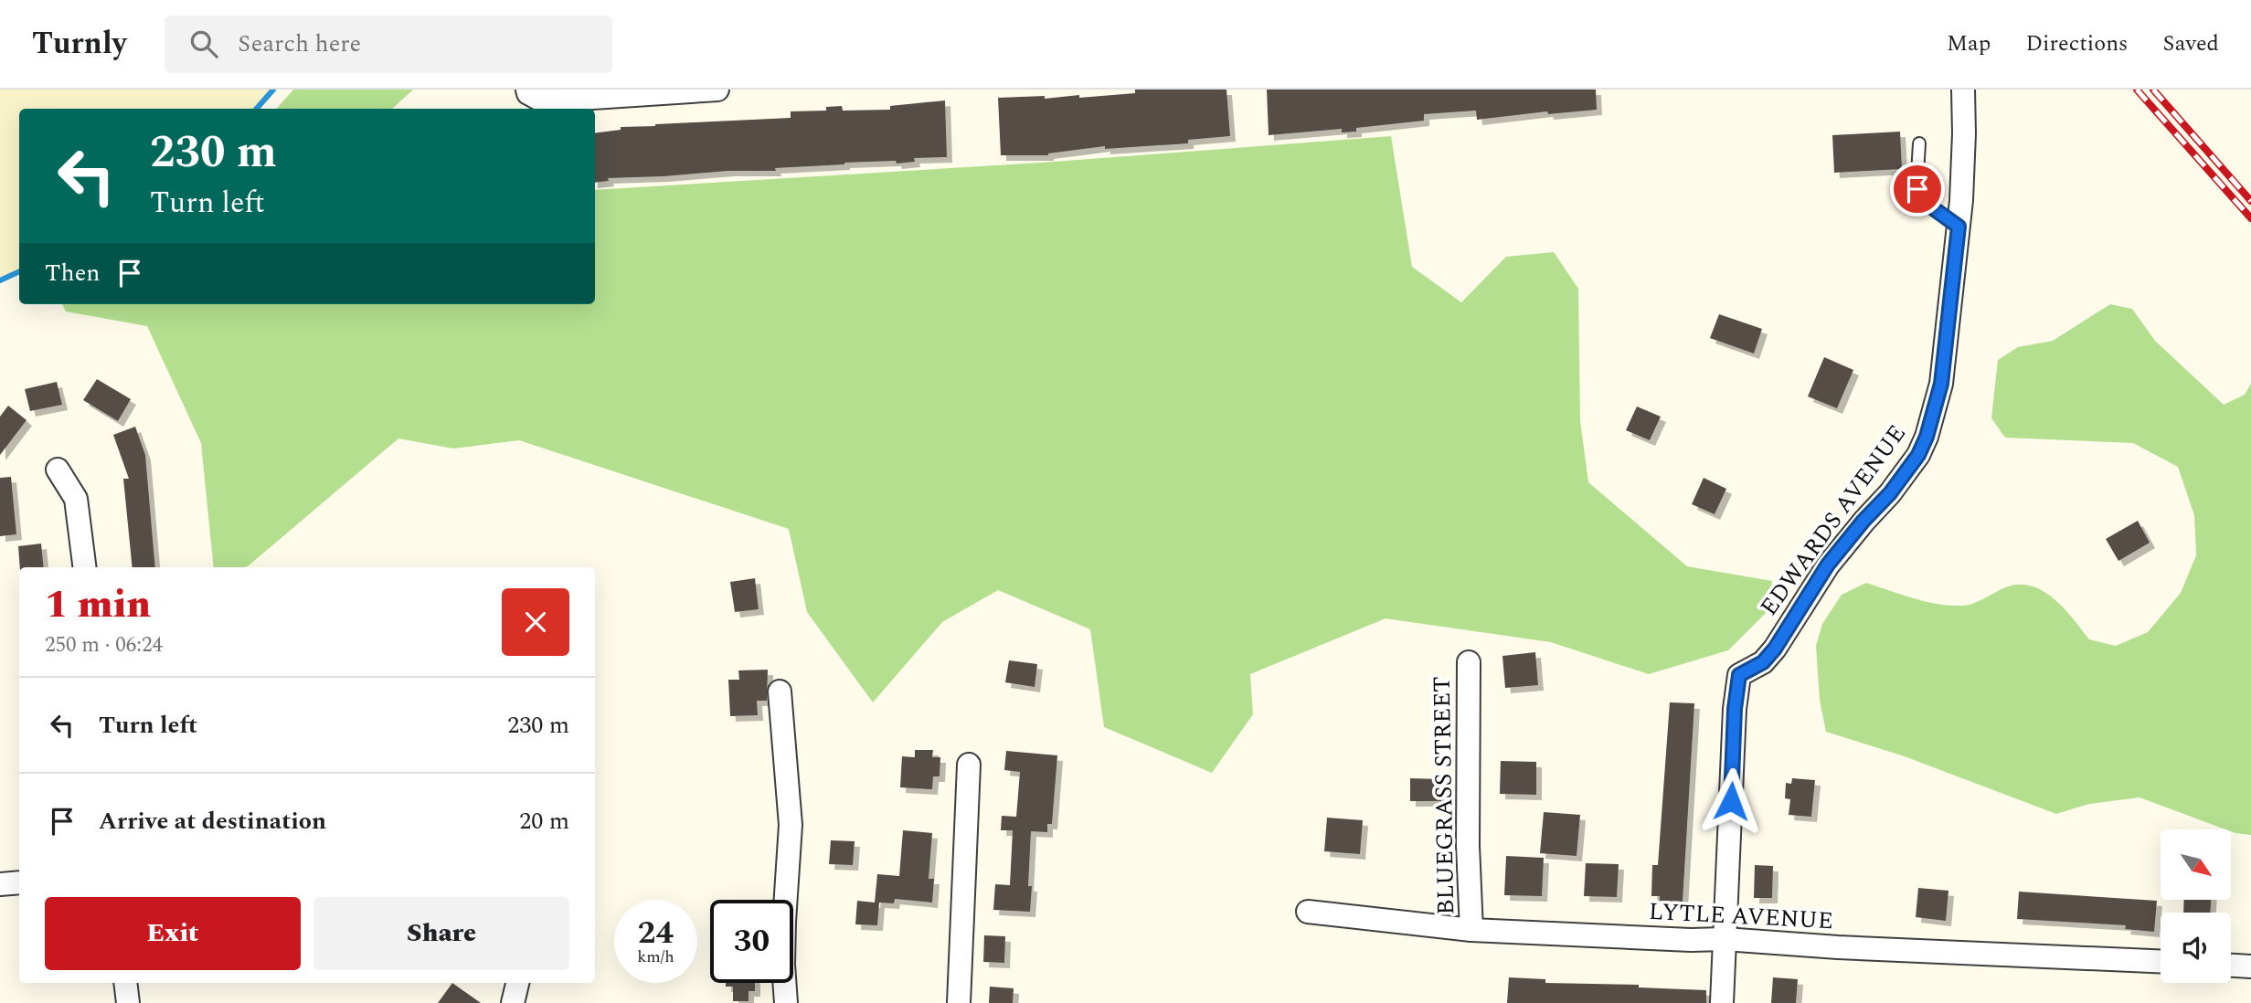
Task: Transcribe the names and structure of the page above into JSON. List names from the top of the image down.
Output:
{
  "streets": {
    "street": ["EDWARDS AVENUE", "BLUEGRASS STREET", "LYTLE AVENUE"]
  },
  "crossings": [
    ["EDWARDS AVENUE", "LYTLE AVENUE"],
    ["BLUEGRASS STREET", "LYTLE AVENUE"]
  ],
  "north": "bottom right",
  "page": {
    "header": "Turnly",
    "search": "Search here",
    "nav": ["Map", "Directions", "Saved"],
    "turn": ["230 m", "Turn left"],
    "then": "Then",
    "heading": ["1 min", "250 m · 06:24"],
    "list": [
      {
        "name": "Turn left",
        "value": "230 m"
      },
      {
        "name": "Arrive at destination",
        "value": "20 m"
      }
    ],
    "buttons": ["Exit", "Share"],
    "speed": "24 km/h",
    "limit": "30"
  }
}
